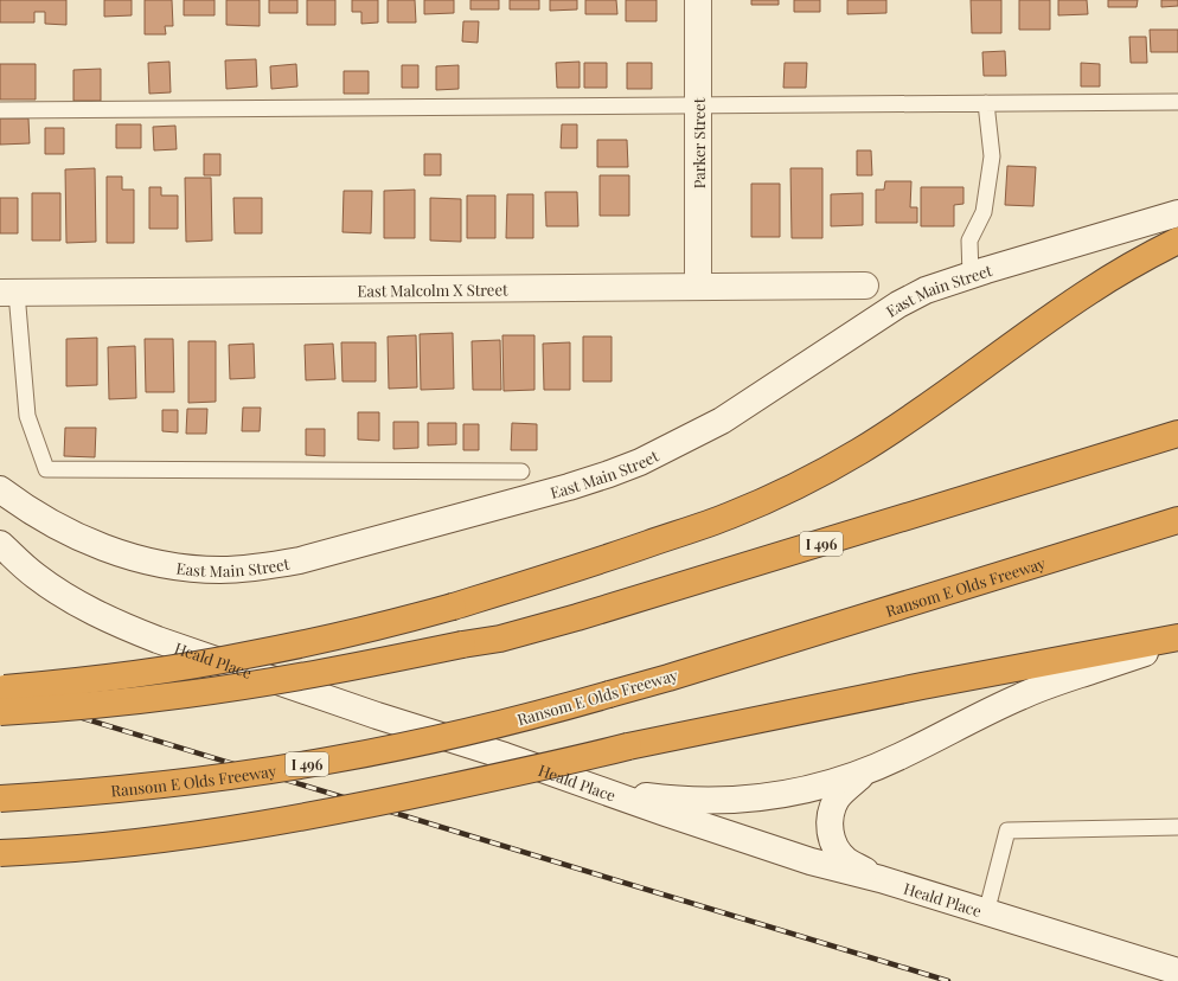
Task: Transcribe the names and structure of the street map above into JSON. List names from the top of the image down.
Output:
{
  "streets": {
    "highway": ["I 496", "Ransom E Olds Freeway"],
    "street": [
      "Parker Street",
      "East Malcolm X Street",
      "East Main Street",
      "Heald Place"
    ]
  },
  "crossings": [
    ["Parker Street", "East Malcolm X Street"]
  ]
}
